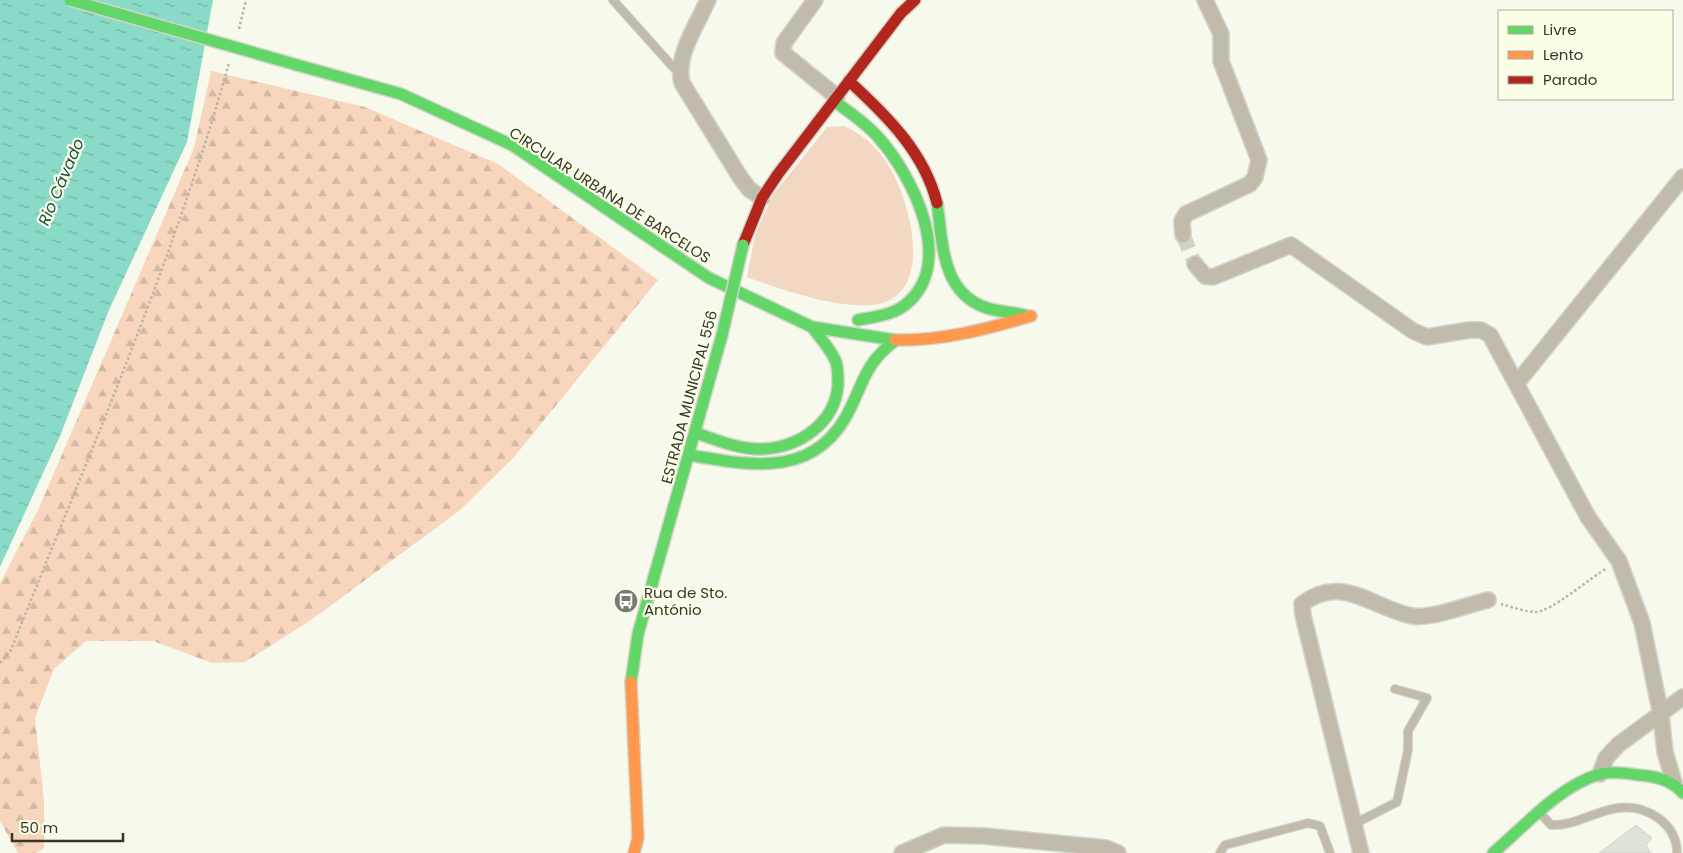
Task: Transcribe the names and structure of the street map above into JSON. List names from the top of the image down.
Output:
{
  "streets": {
    "main road": ["CIRCULAR URBANA DE BARCELOS", "ESTRADA MUNICIPAL 556"]
  },
  "water": ["Rio Cávado"],
  "places": {
    "bus stop": ["Rua de Sto. António"]
  },
  "legend": ["Livre", "Lento", "Parado"],
  "scale_bar": "50 m"
}
